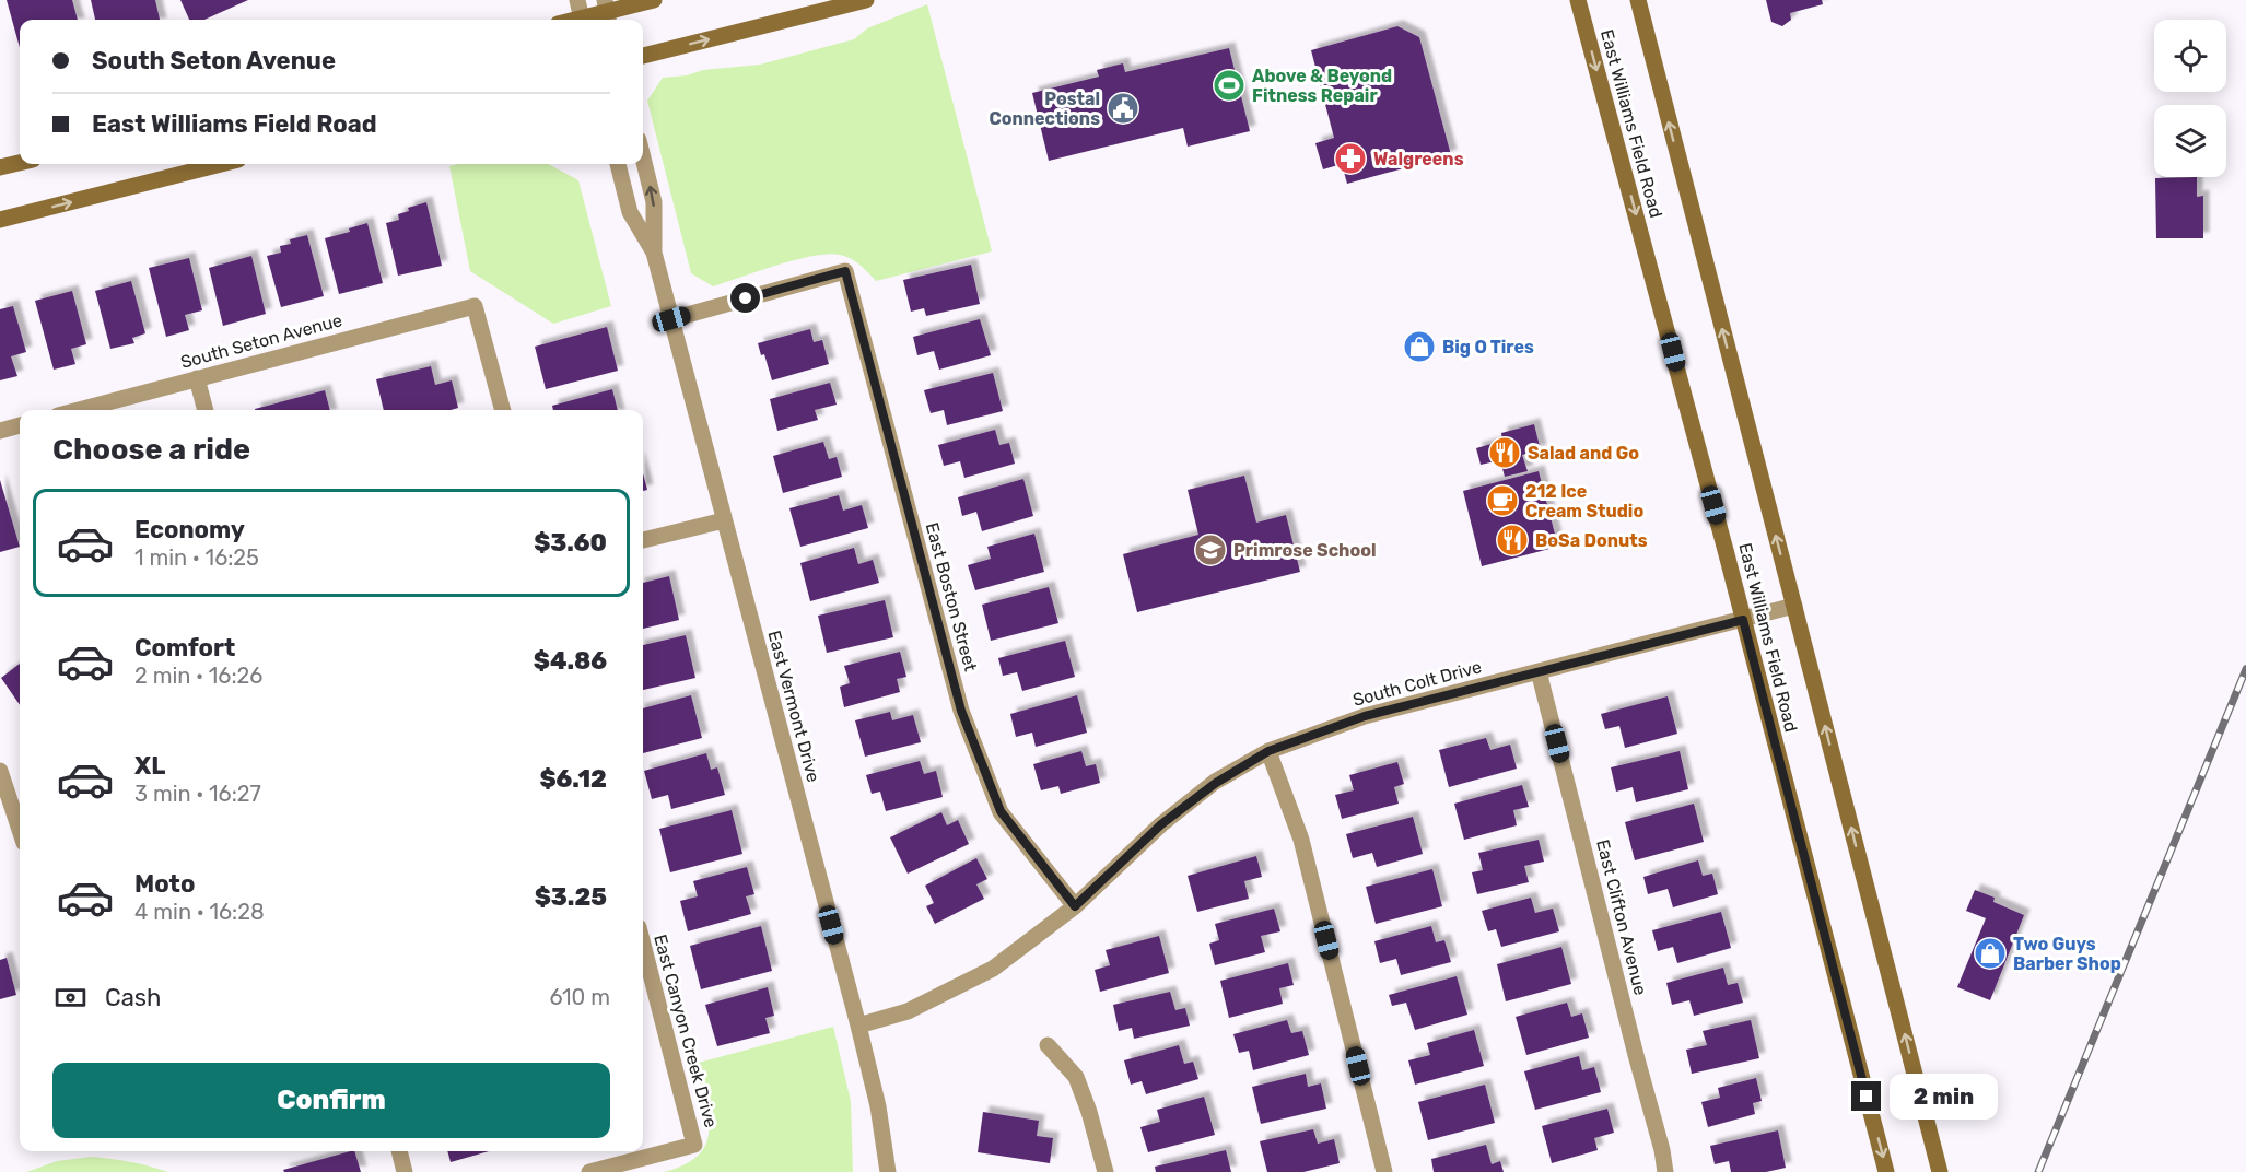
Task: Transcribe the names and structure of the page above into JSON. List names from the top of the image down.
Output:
{
  "streets": {
    "main road": ["East Williams Field Road"],
    "street": [
      "South Seton Avenue",
      "East Boston Street",
      "South Colt Drive",
      "East Vermont Drive",
      "East Clifton Avenue",
      "East Canyon Creek Drive"
    ]
  },
  "crossings": [
    ["East Williams Field Road", "South Colt Drive"],
    ["East Boston Street", "South Colt Drive"],
    ["East Boston Street", "East Vermont Drive"],
    ["South Colt Drive", "East Vermont Drive"],
    ["South Colt Drive", "East Clifton Avenue"]
  ],
  "places": {
    "sports": ["Above & Beyond Fitness Repair"],
    "public building": ["Postal Connections"],
    "pharmacy": ["Walgreens"],
    "shop": ["Big O Tires", "Two Guys Barber Shop"],
    "restaurant": ["Salad and Go", "BoSa Donuts"],
    "cafe": ["212 Ice Cream Studio"],
    "school or university": ["Primrose School"]
  },
  "page": {
    "banner": ["South Seton Avenue", "East Williams Field Road"],
    "heading": "Choose a ride",
    "list": [
      {
        "name": "Economy",
        "note": "1 min · 16:25",
        "value": "$3.60"
      },
      {
        "name": "Comfort",
        "note": "2 min · 16:26",
        "value": "$4.86"
      },
      {
        "name": "XL",
        "note": "3 min · 16:27",
        "value": "$6.12"
      },
      {
        "name": "Moto",
        "note": "4 min · 16:28",
        "value": "$3.25"
      }
    ],
    "pay": ["Cash", "610 m"],
    "buttons": "Confirm",
    "bubble": "2 min"
  }
}
